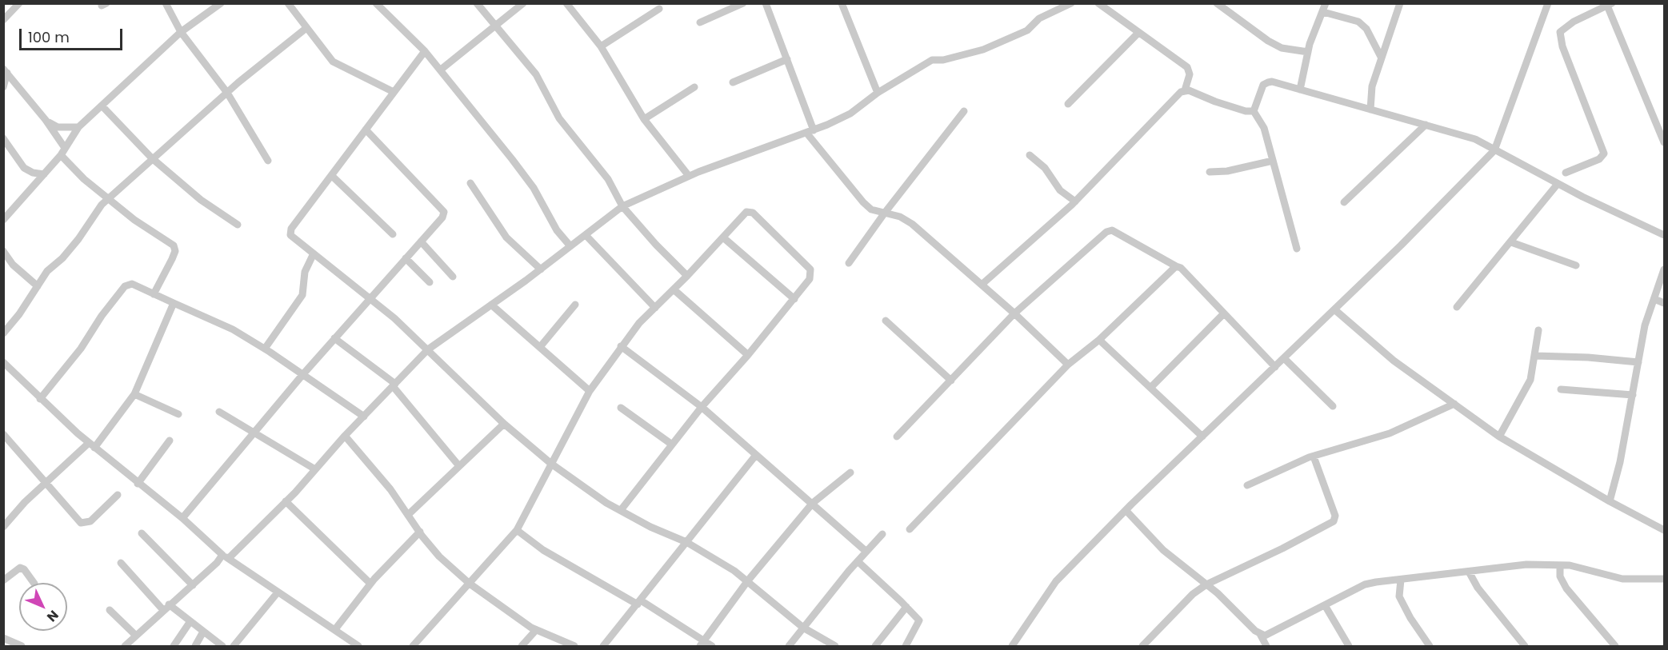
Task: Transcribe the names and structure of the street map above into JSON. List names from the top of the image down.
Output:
{
  "scale_bar": "100 m",
  "north": "bottom right"
}
